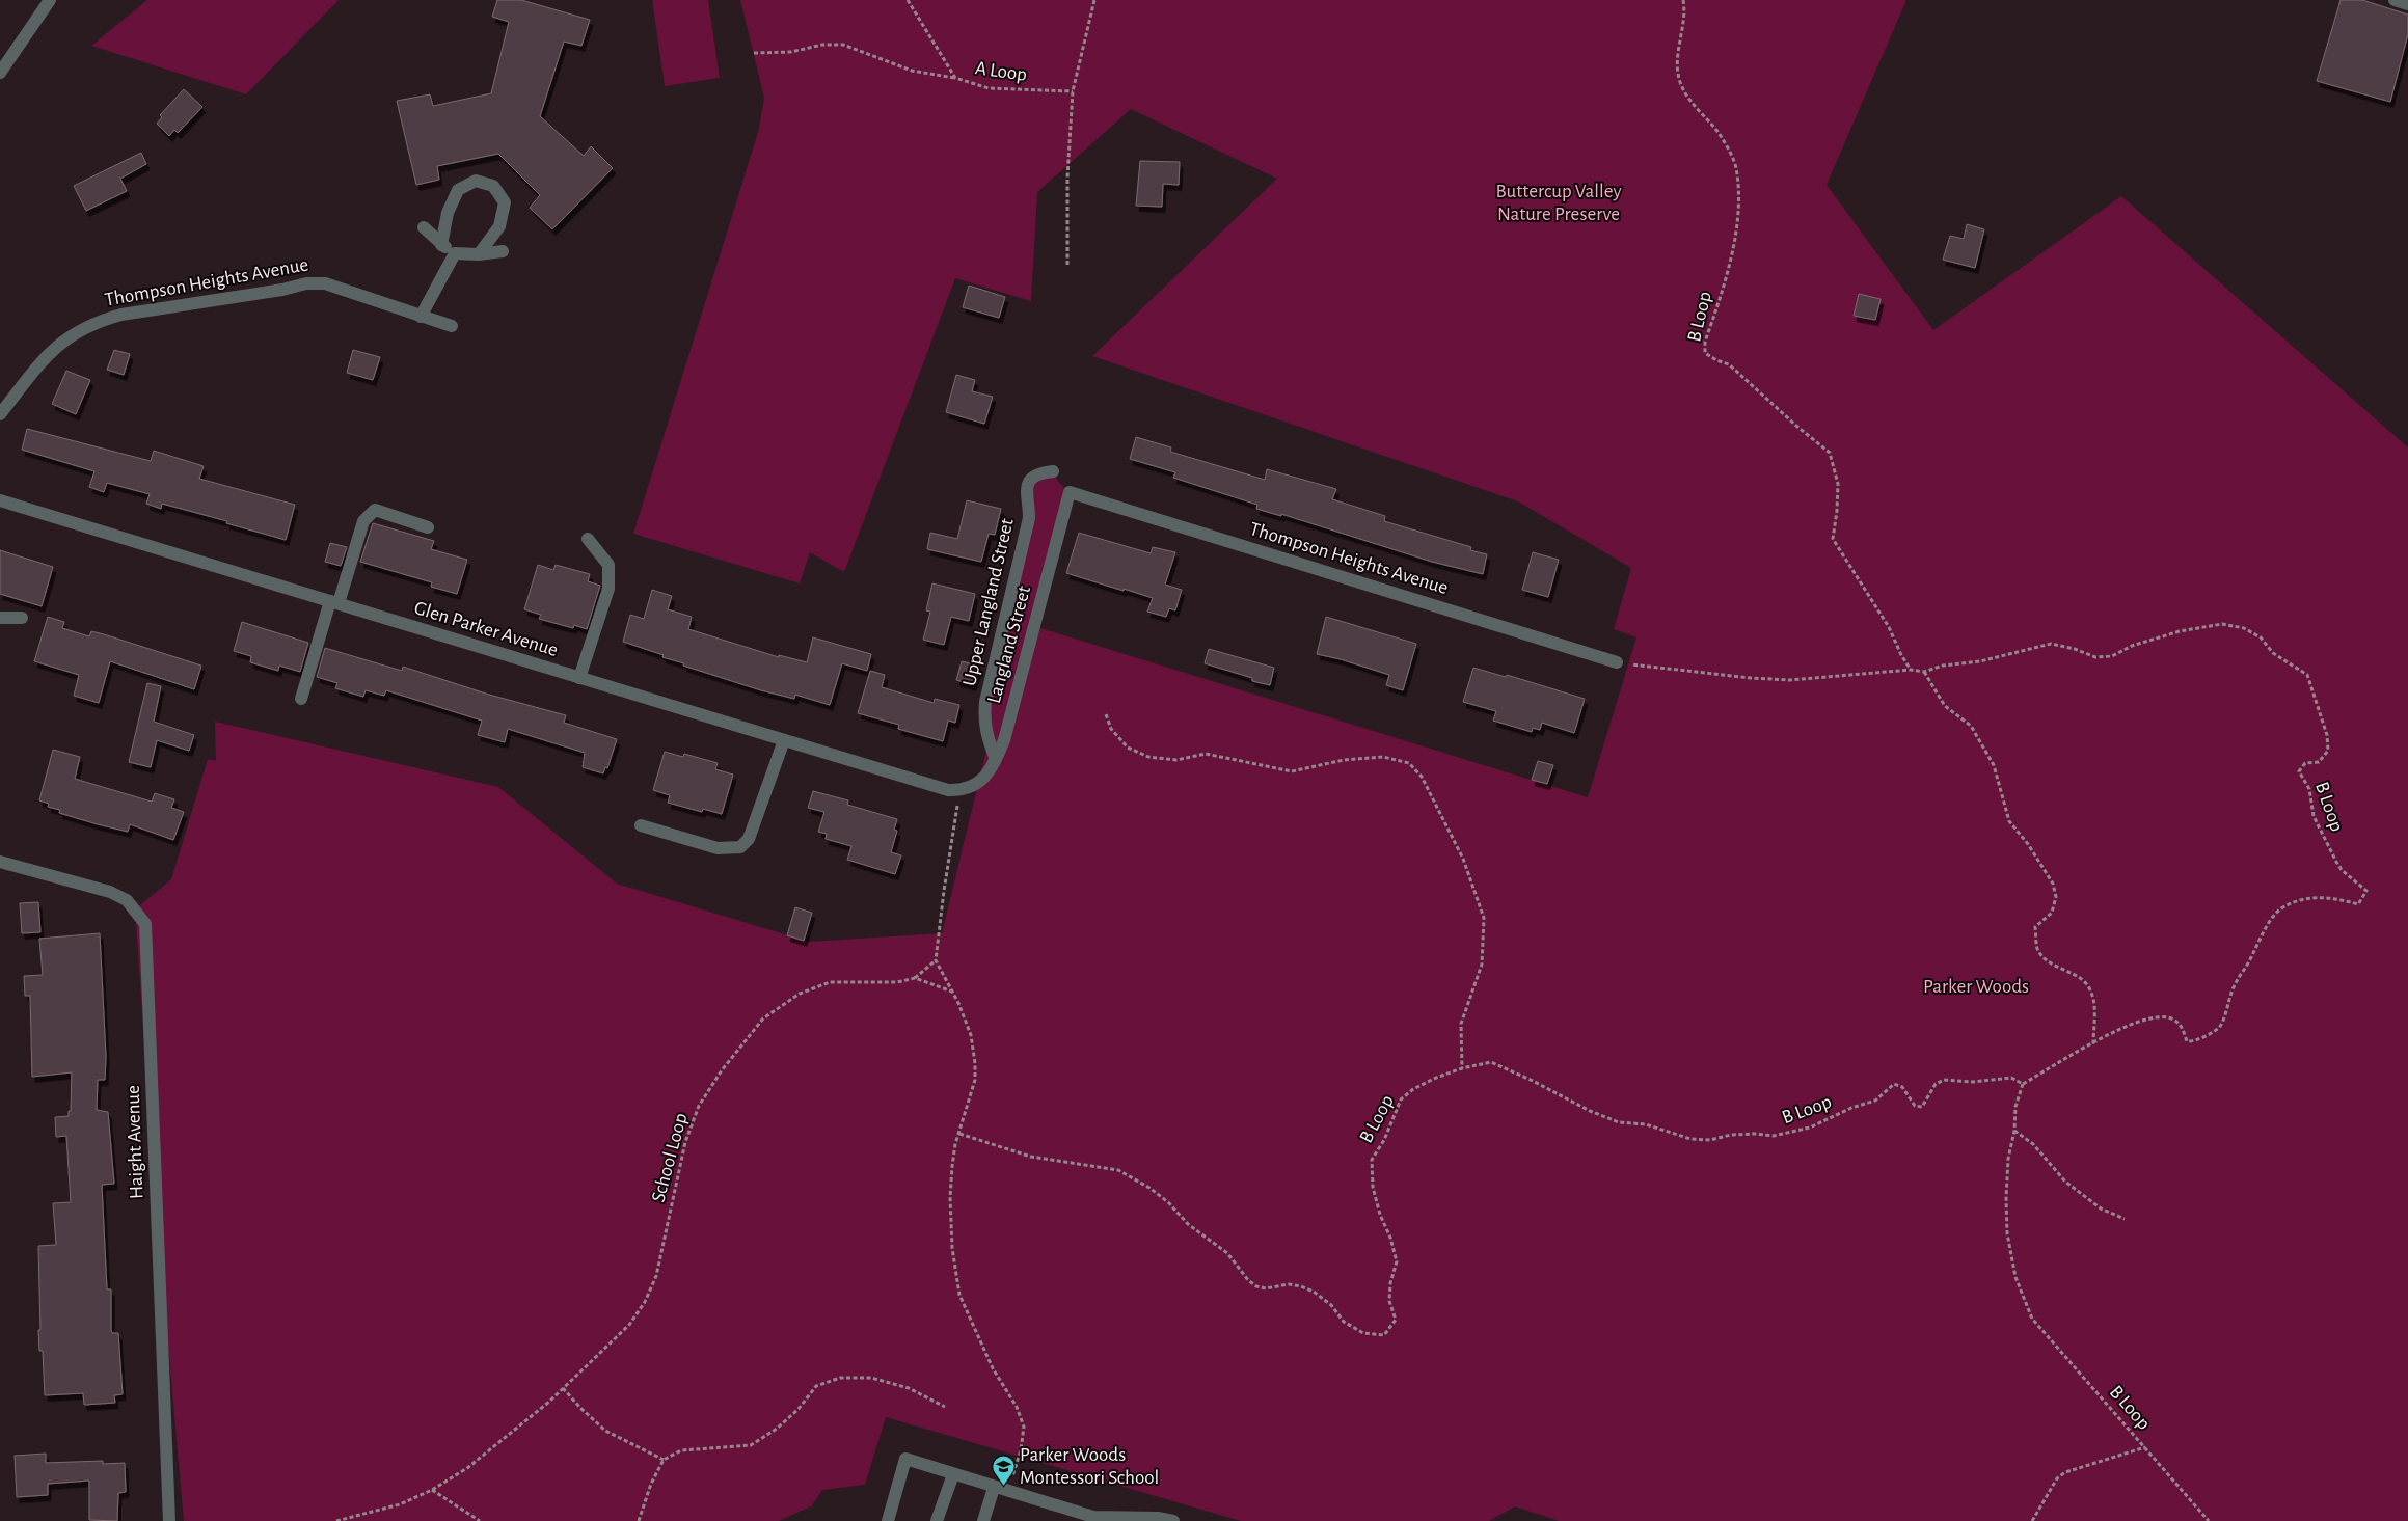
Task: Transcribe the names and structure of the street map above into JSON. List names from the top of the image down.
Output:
{
  "streets": {
    "street": [
      "Thompson Heights Avenue",
      "Upper Langland Street",
      "Glen Parker Avenue",
      "Langland Street",
      "Haight Avenue"
    ],
    "path": ["A Loop", "B Loop", "School Loop"]
  },
  "crossings": [
    ["Thompson Heights Avenue", "B Loop"],
    ["Thompson Heights Avenue", "Langland Street"],
    ["Upper Langland Street", "Langland Street"],
    ["Glen Parker Avenue", "Langland Street"]
  ],
  "parks": ["Buttercup Valley Nature Preserve", "Parker Woods"],
  "places": {
    "school or university": ["Parker Woods Montessori School"]
  }
}
